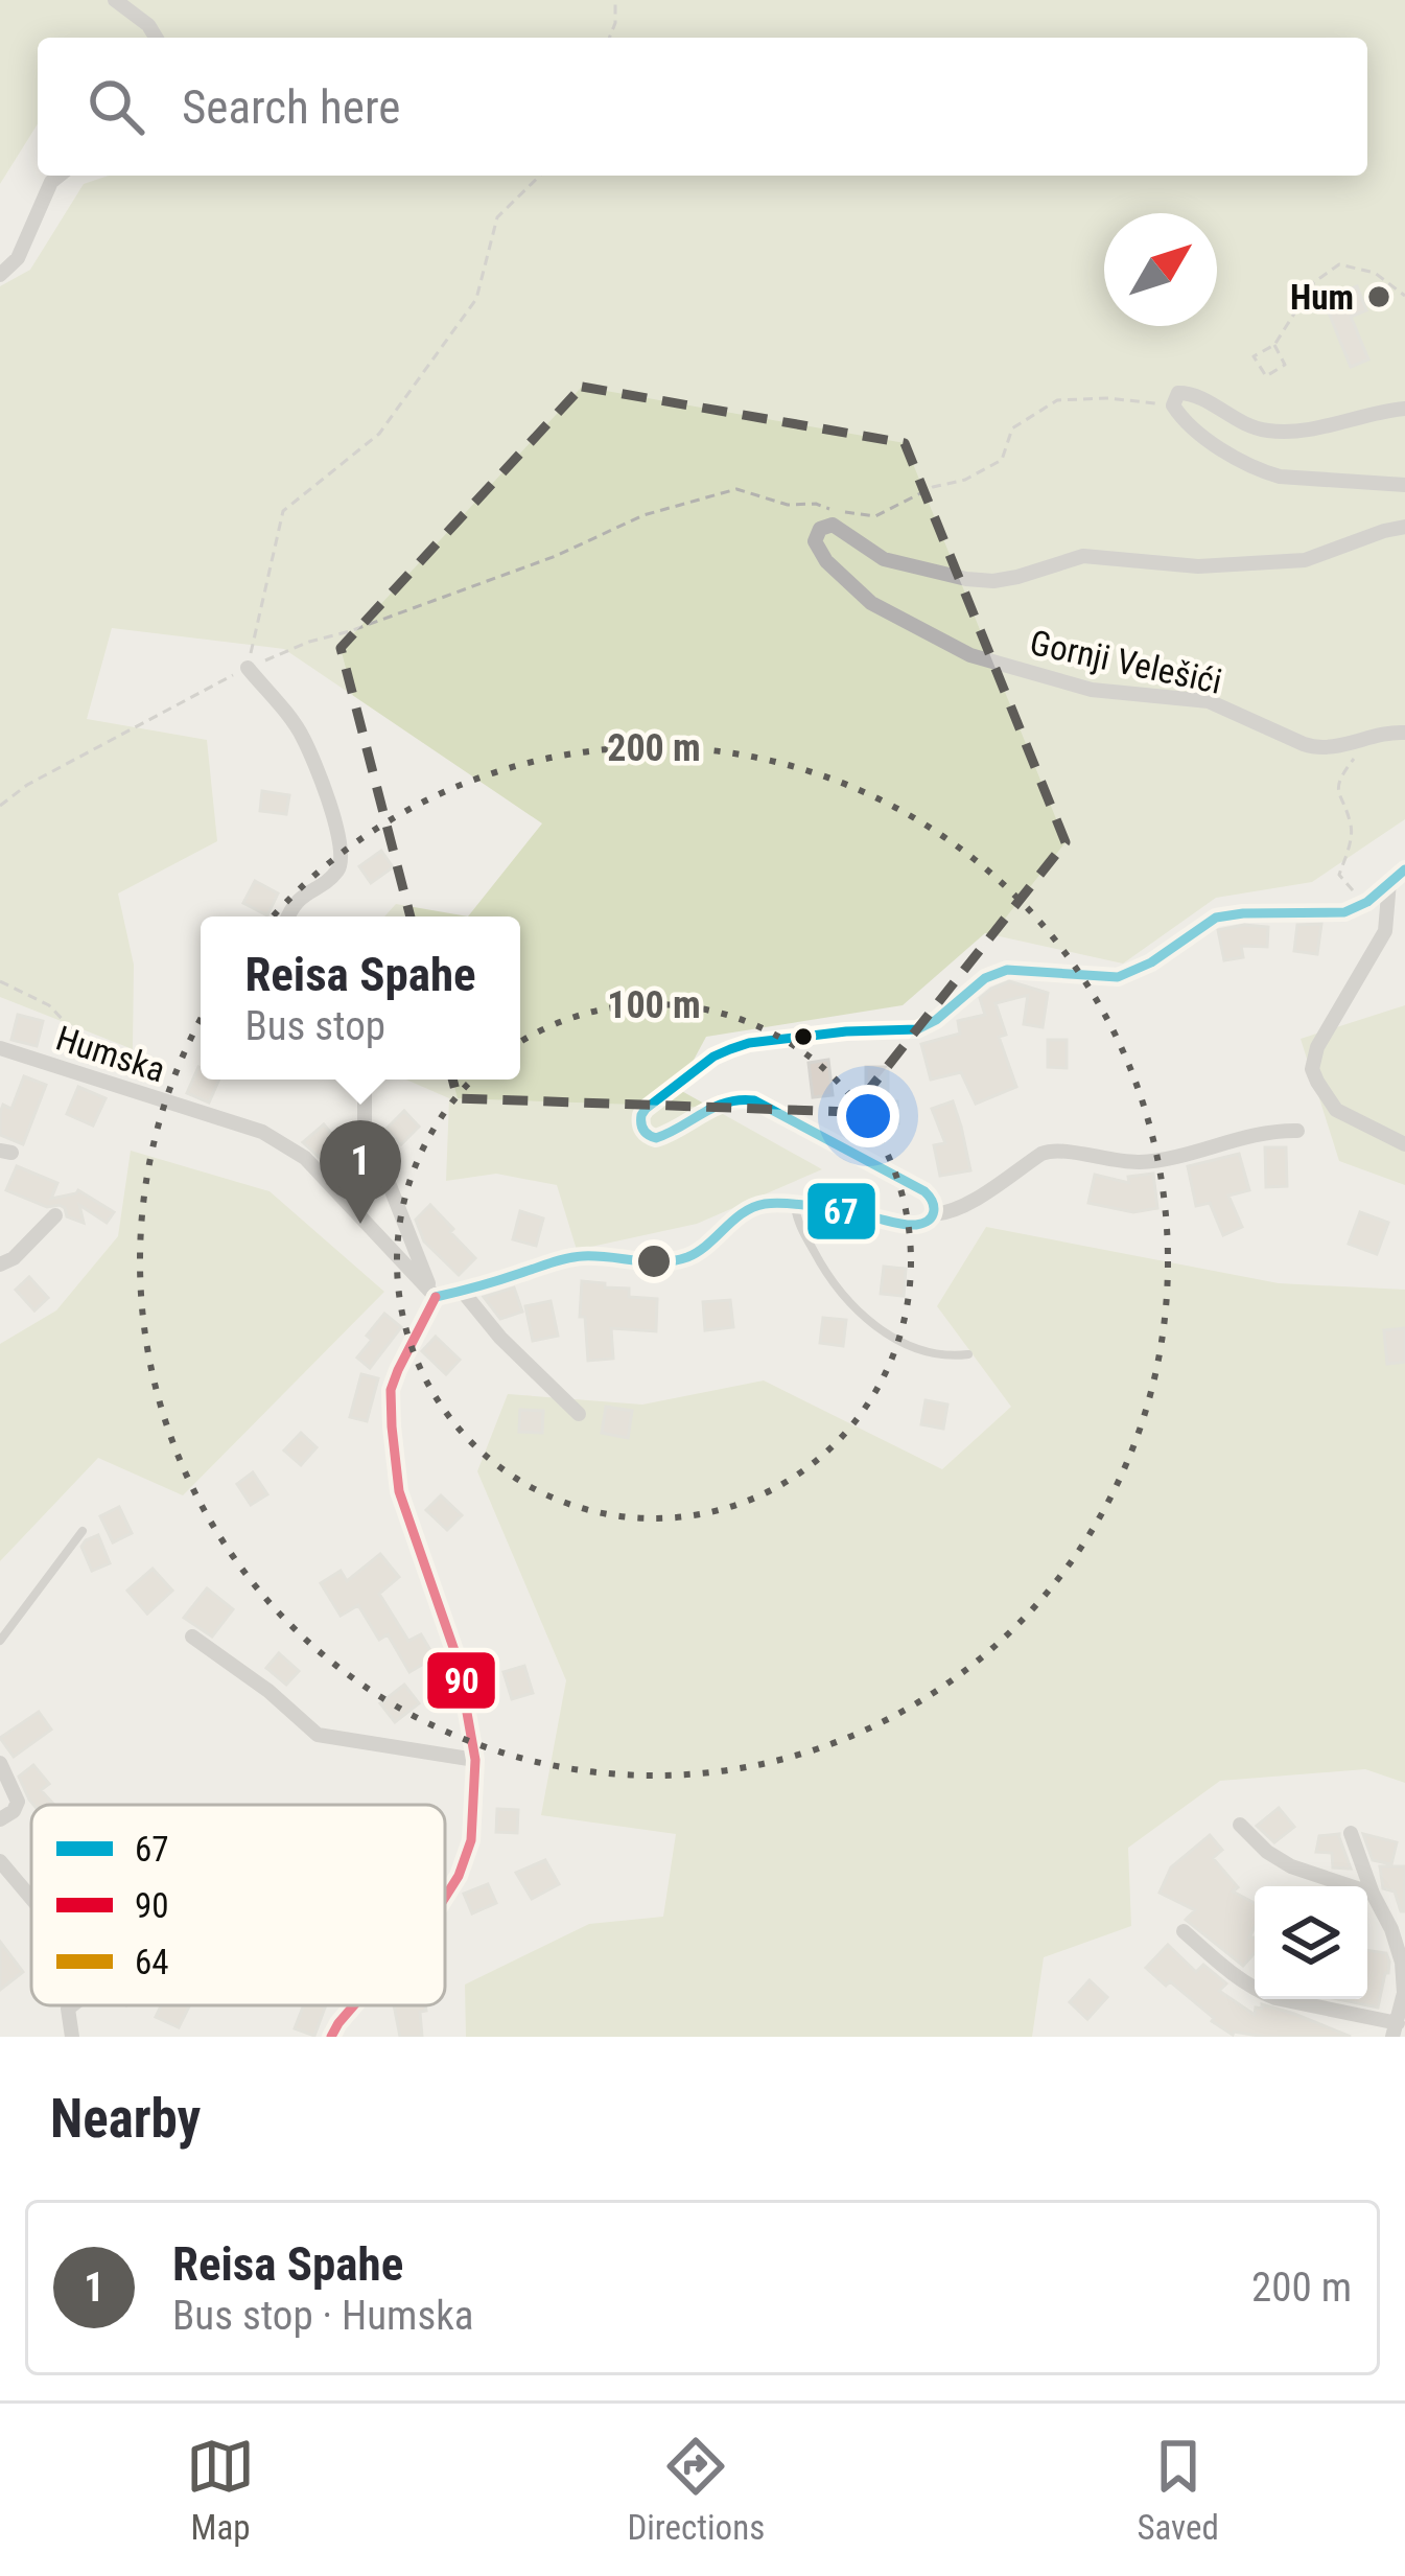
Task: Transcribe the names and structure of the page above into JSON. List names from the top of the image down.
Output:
{
  "streets": {
    "street": ["Gornji Velešići", "Humska"]
  },
  "places": ["Hum"],
  "lines": ["transit line 67", "transit line 90"],
  "legend": ["67", "90", "64"],
  "north": "top right",
  "page": {
    "search": "Search here",
    "popup": ["Reisa Spahe", "Bus stop"],
    "pins": "1",
    "heading": "Nearby",
    "list": [
      {
        "mark": "1",
        "name": "Reisa Spahe",
        "note": "Bus stop · Humska",
        "value": "200 m"
      }
    ],
    "nav": ["Map", "Directions", "Saved"]
  },
  "rings": ["200 m", "100 m"]
}
